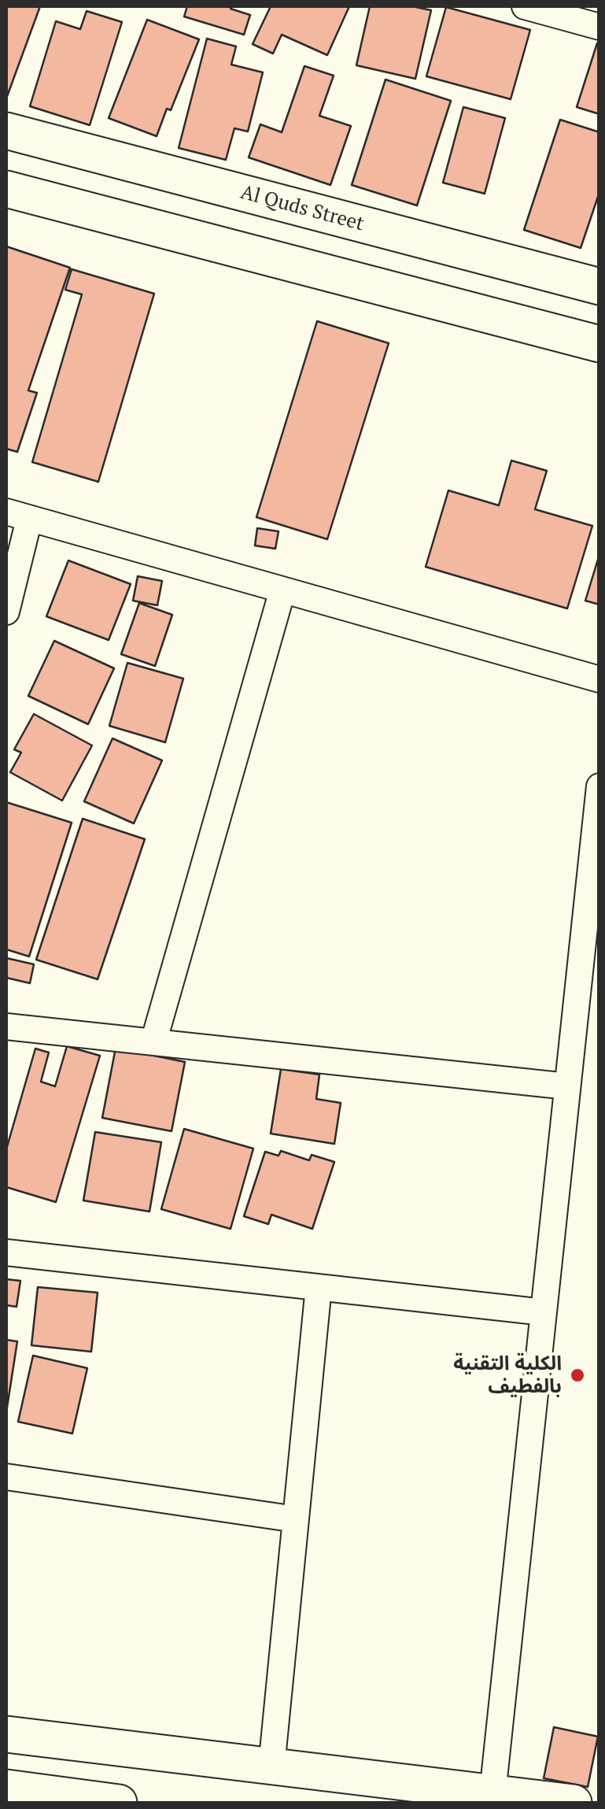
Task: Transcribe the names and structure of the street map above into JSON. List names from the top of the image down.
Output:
{
  "streets": {
    "main road": ["Al Quds Street"]
  },
  "places": ["الكلية التقنية بالفطيف"]
}
